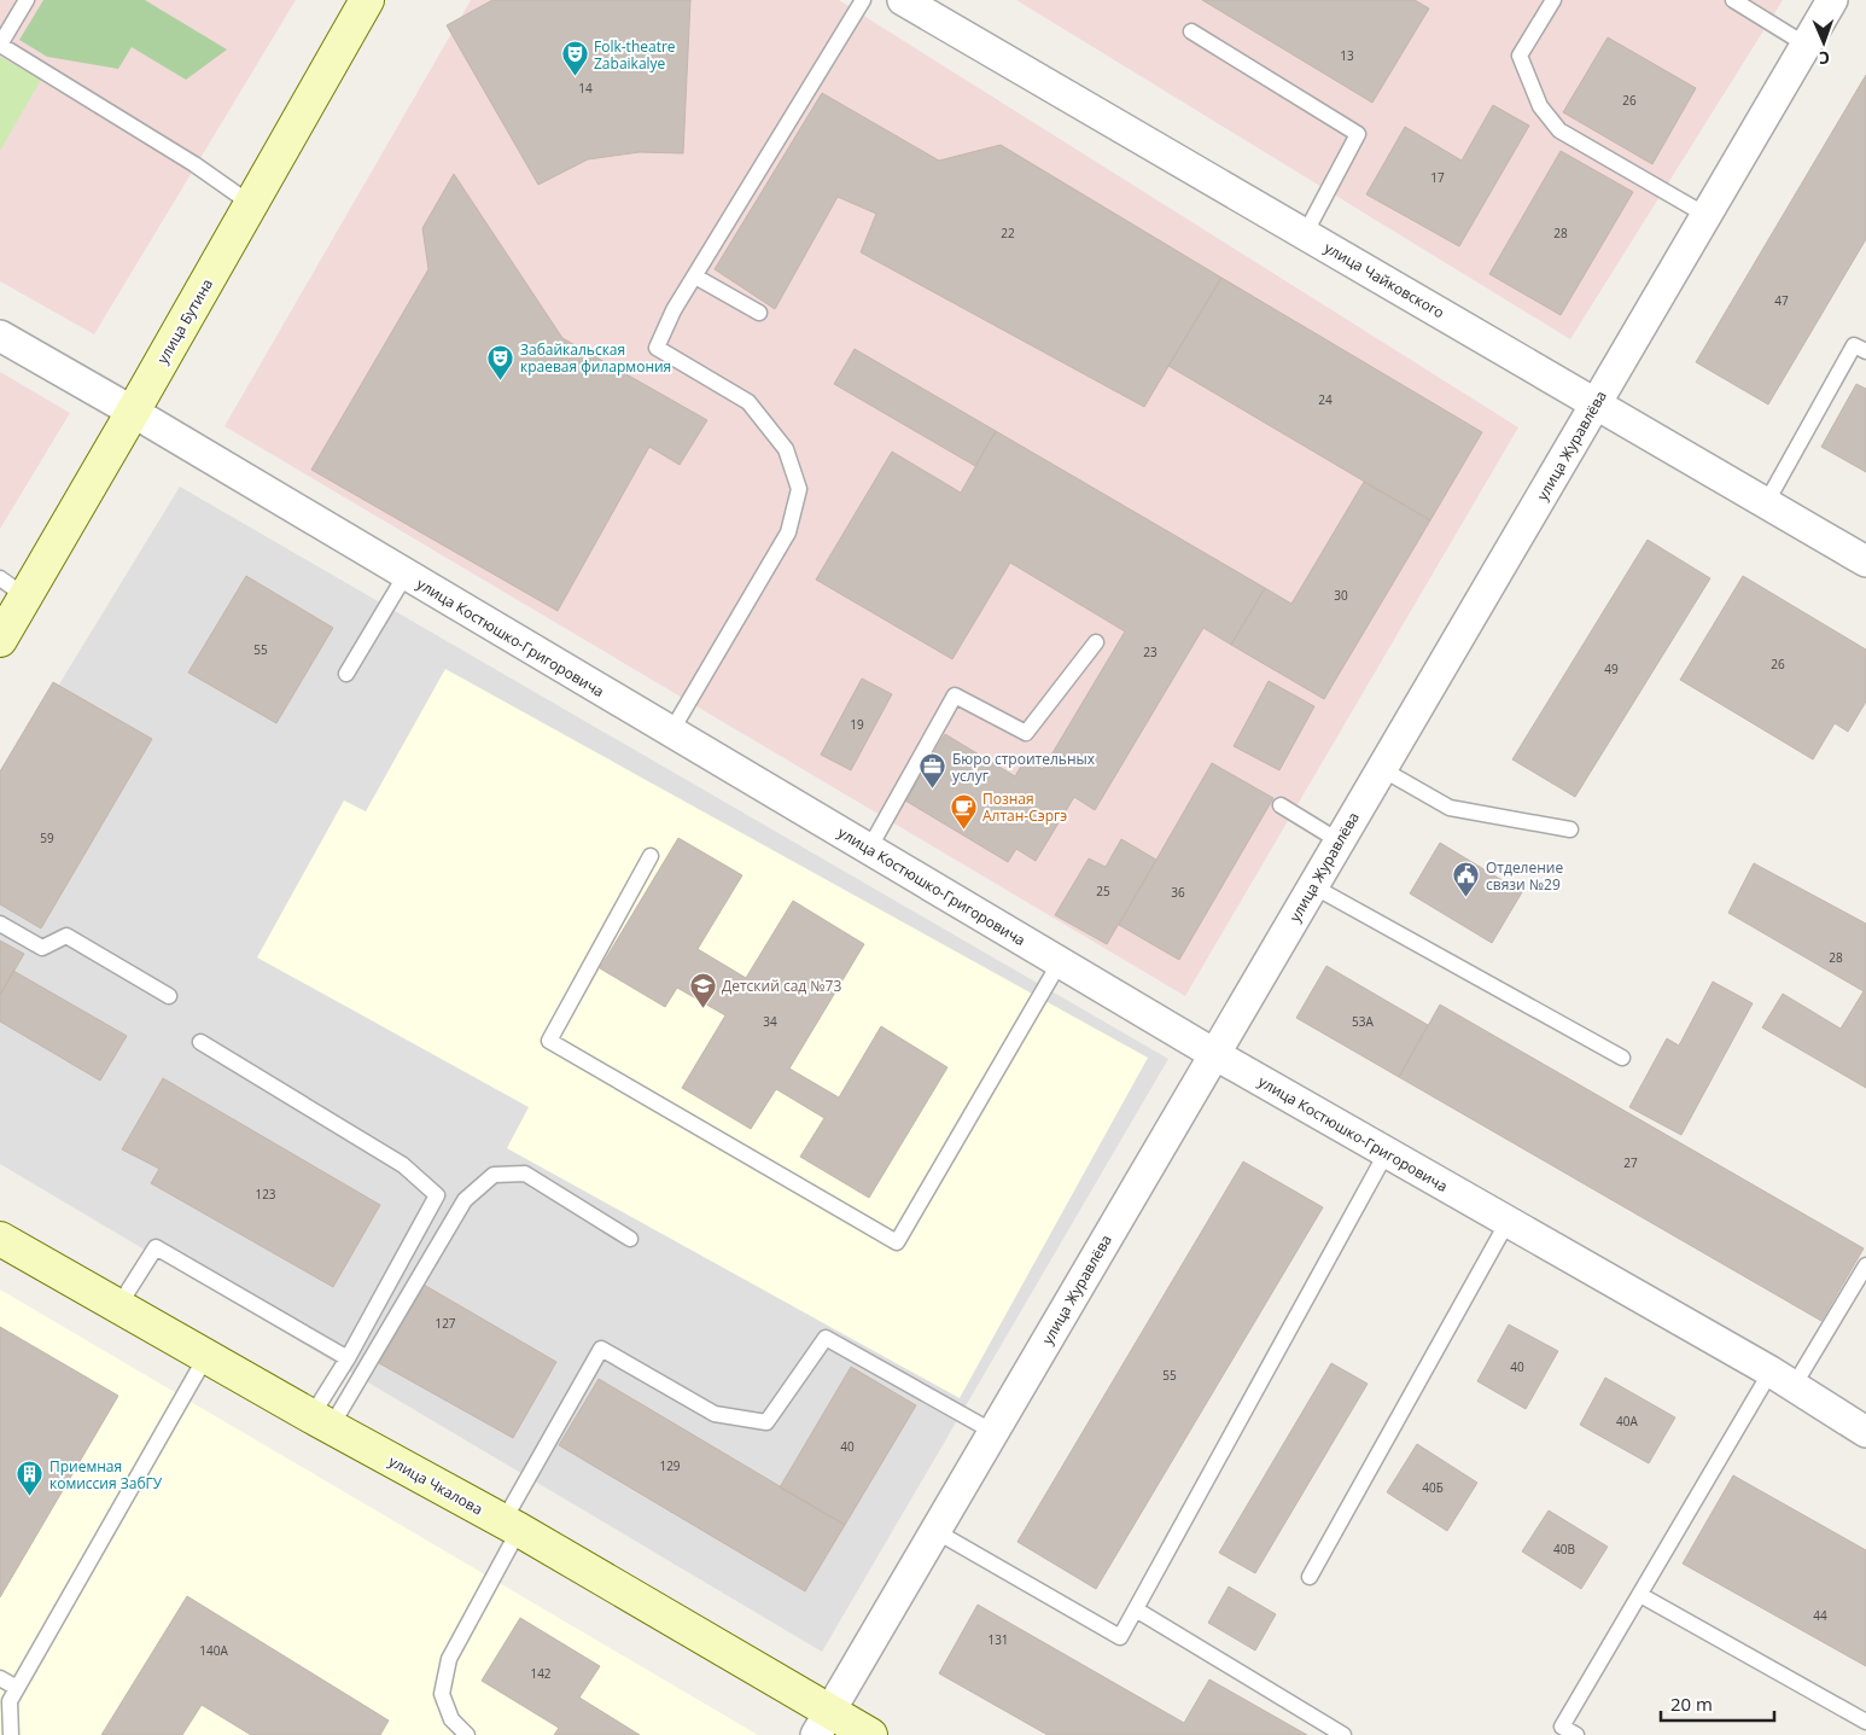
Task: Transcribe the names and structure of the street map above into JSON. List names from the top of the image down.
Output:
{
  "streets": {
    "main road": ["улица Бутина", "улица Чкалова"],
    "street": ["улица Чайковского", "улица Журавлёва", "улица Костюшко-Григоровича"]
  },
  "crossings": [
    ["улица Чайковского", "улица Журавлёва"],
    ["улица Бутина", "улица Костюшко-Григоровича"],
    ["улица Журавлёва", "улица Костюшко-Григоровича"],
    ["улица Журавлёва", "улица Чкалова"]
  ],
  "places": {
    "theatre": ["Folk-theatre Zabaikalye", "Забайкальская краевая филармония"],
    "office": ["Бюро строительных услуг"],
    "cafe": ["Позная Алтан-Сэргэ"],
    "public building": ["Отделение связи №29"],
    "school or university": ["Детский сад №73"],
    "building": ["Приемная комиссия ЗабГУ"]
  },
  "house_numbers": [
    "13",
    "14",
    "26",
    "17",
    "22",
    "28",
    "47",
    "24",
    "30",
    "55",
    "23",
    "26",
    "49",
    "19",
    "59",
    "25",
    "36",
    "28",
    "34",
    "53А",
    "27",
    "123",
    "127",
    "40",
    "55",
    "40А",
    "40",
    "129",
    "40Б",
    "40В",
    "44",
    "131",
    "140А",
    "142"
  ],
  "scale_bar": "20 m",
  "north": "bottom"
}
